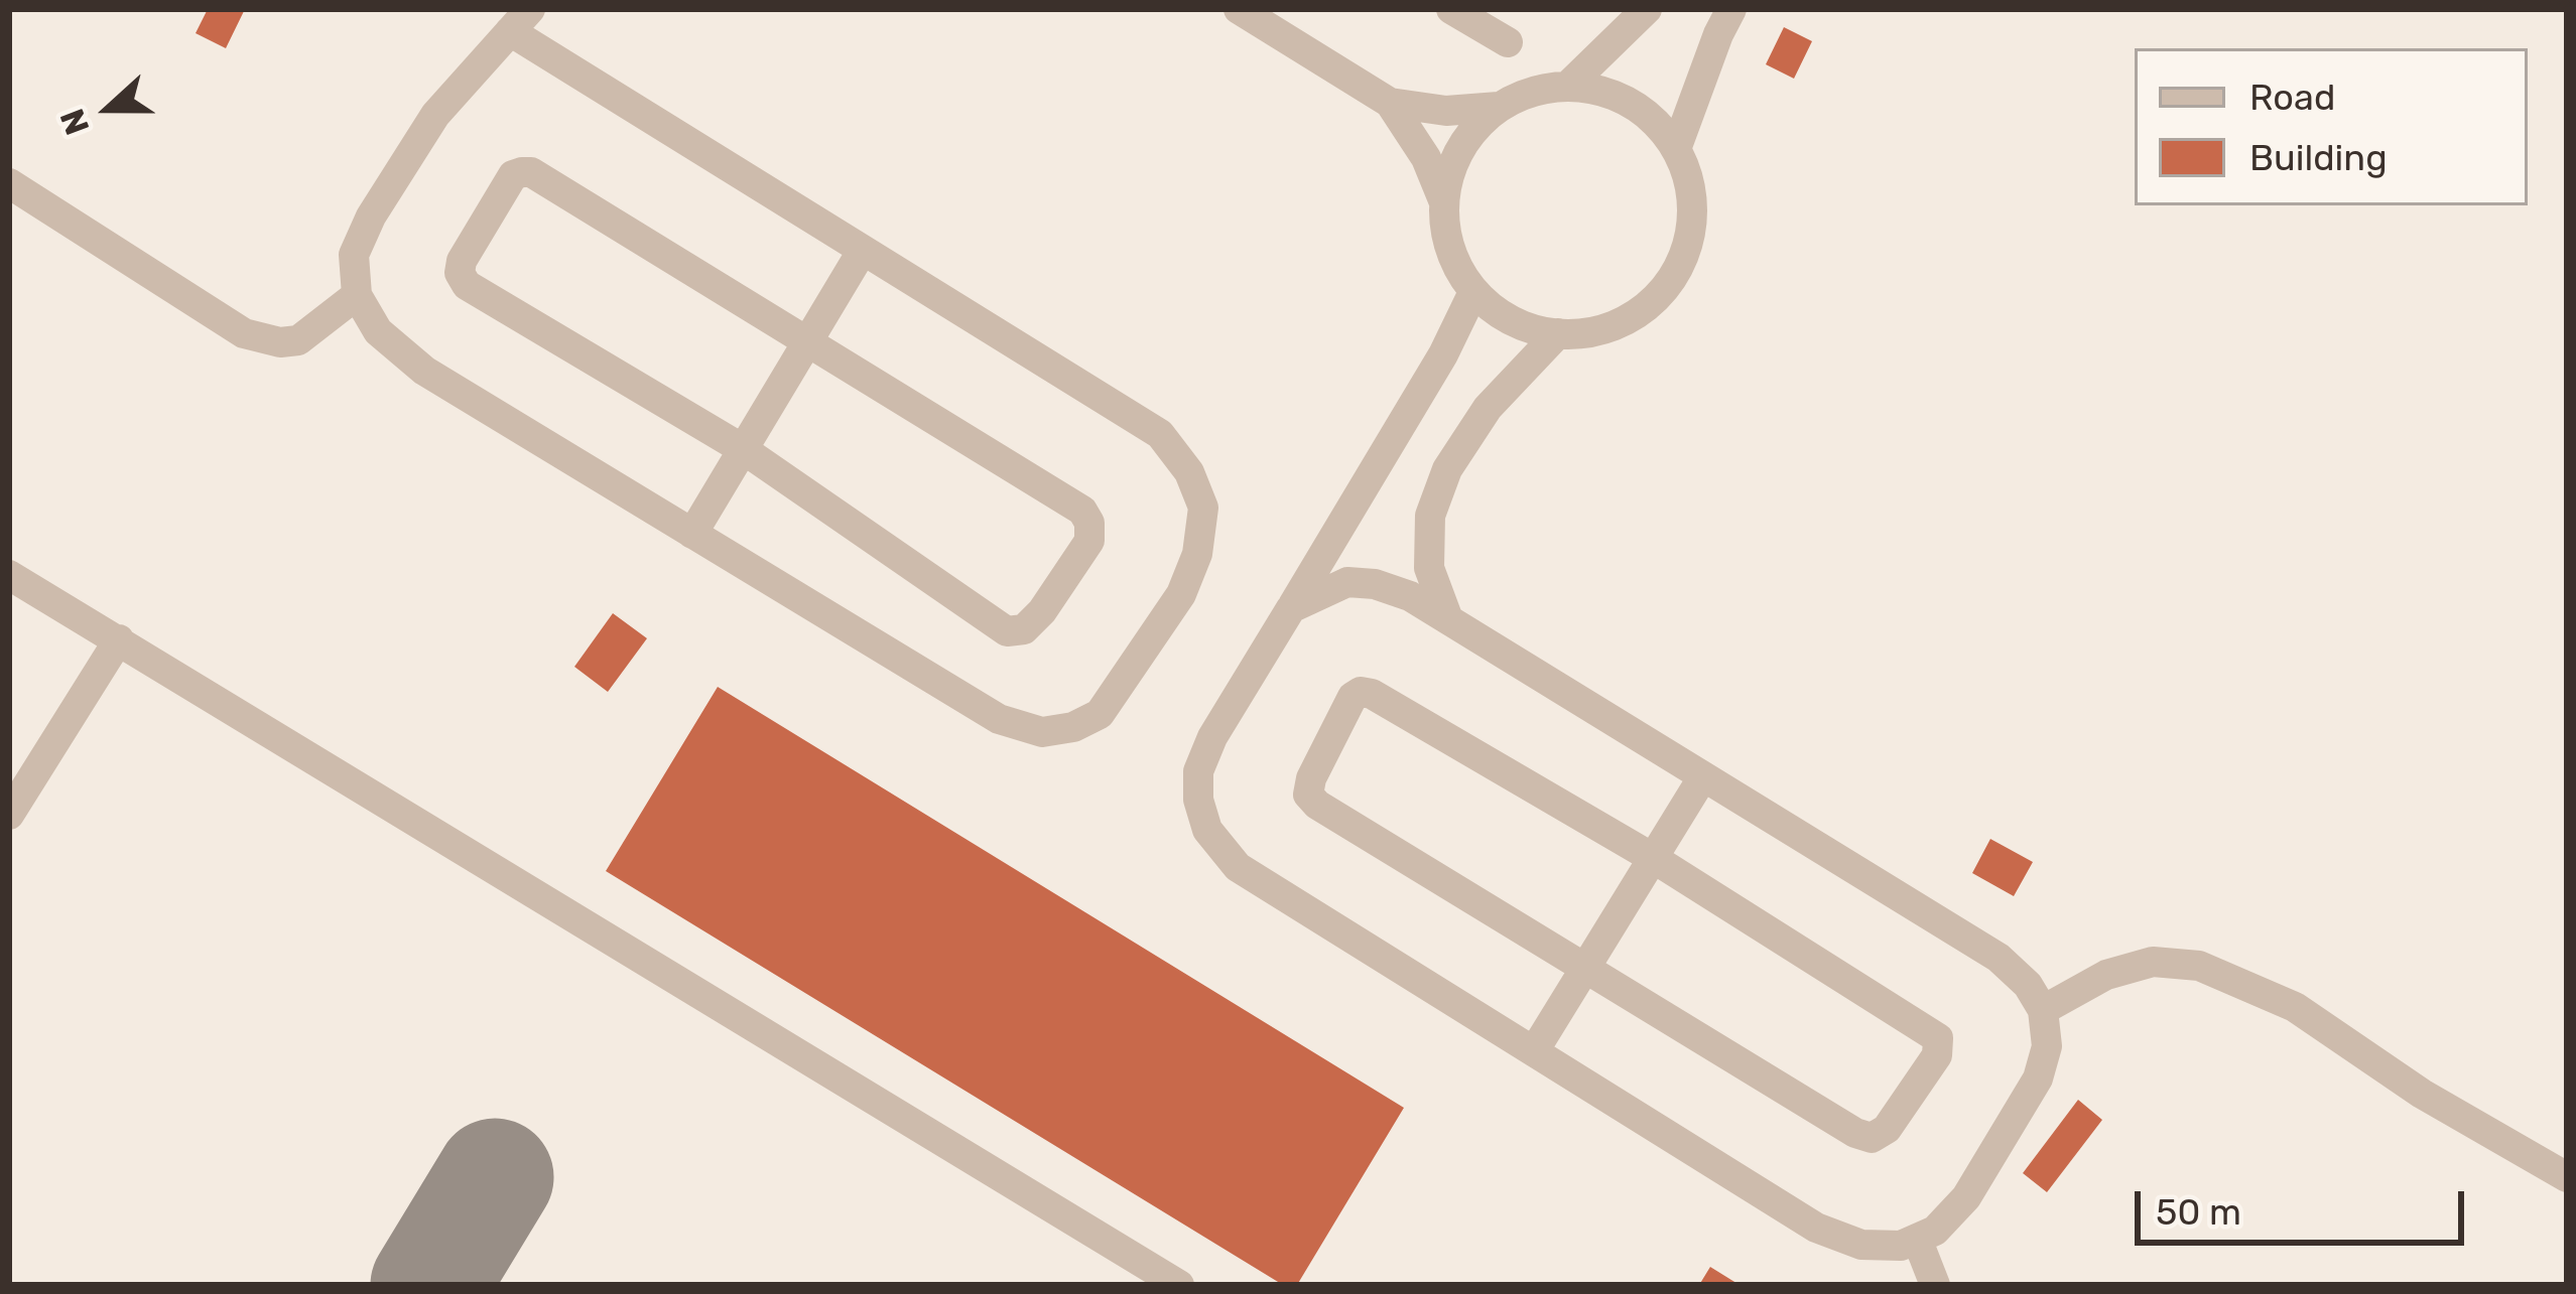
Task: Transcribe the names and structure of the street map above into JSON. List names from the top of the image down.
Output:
{
  "legend": ["Road", "Building"],
  "scale_bar": "50 m",
  "north": "left"
}
